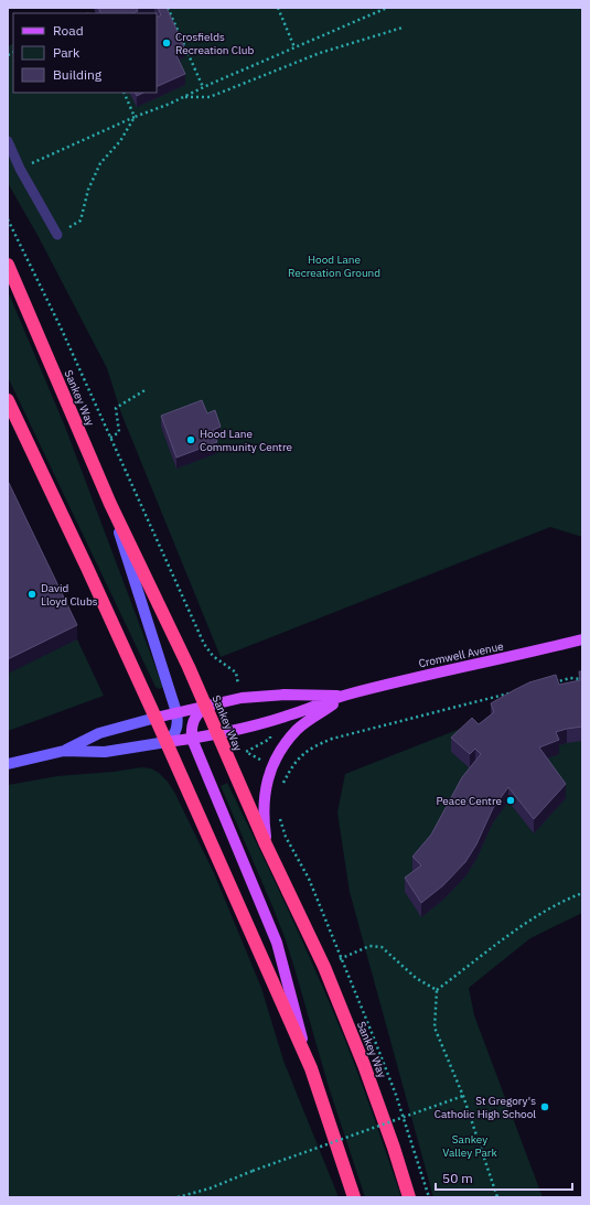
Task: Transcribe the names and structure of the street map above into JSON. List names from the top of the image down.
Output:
{
  "streets": {
    "highway": ["Sankey Way"],
    "main road": ["Cromwell Avenue"]
  },
  "crossings": [
    ["Sankey Way", "Cromwell Avenue"]
  ],
  "parks": ["Hood Lane Recreation Ground", "Sankey Valley Park"],
  "places": [
    "Crosfields Recreation Club",
    "Hood Lane Community Centre",
    "David Lloyd Clubs",
    "Peace Centre",
    "St Gregory's Catholic High School"
  ],
  "legend": ["Road", "Park", "Building"],
  "scale_bar": "50 m"
}
